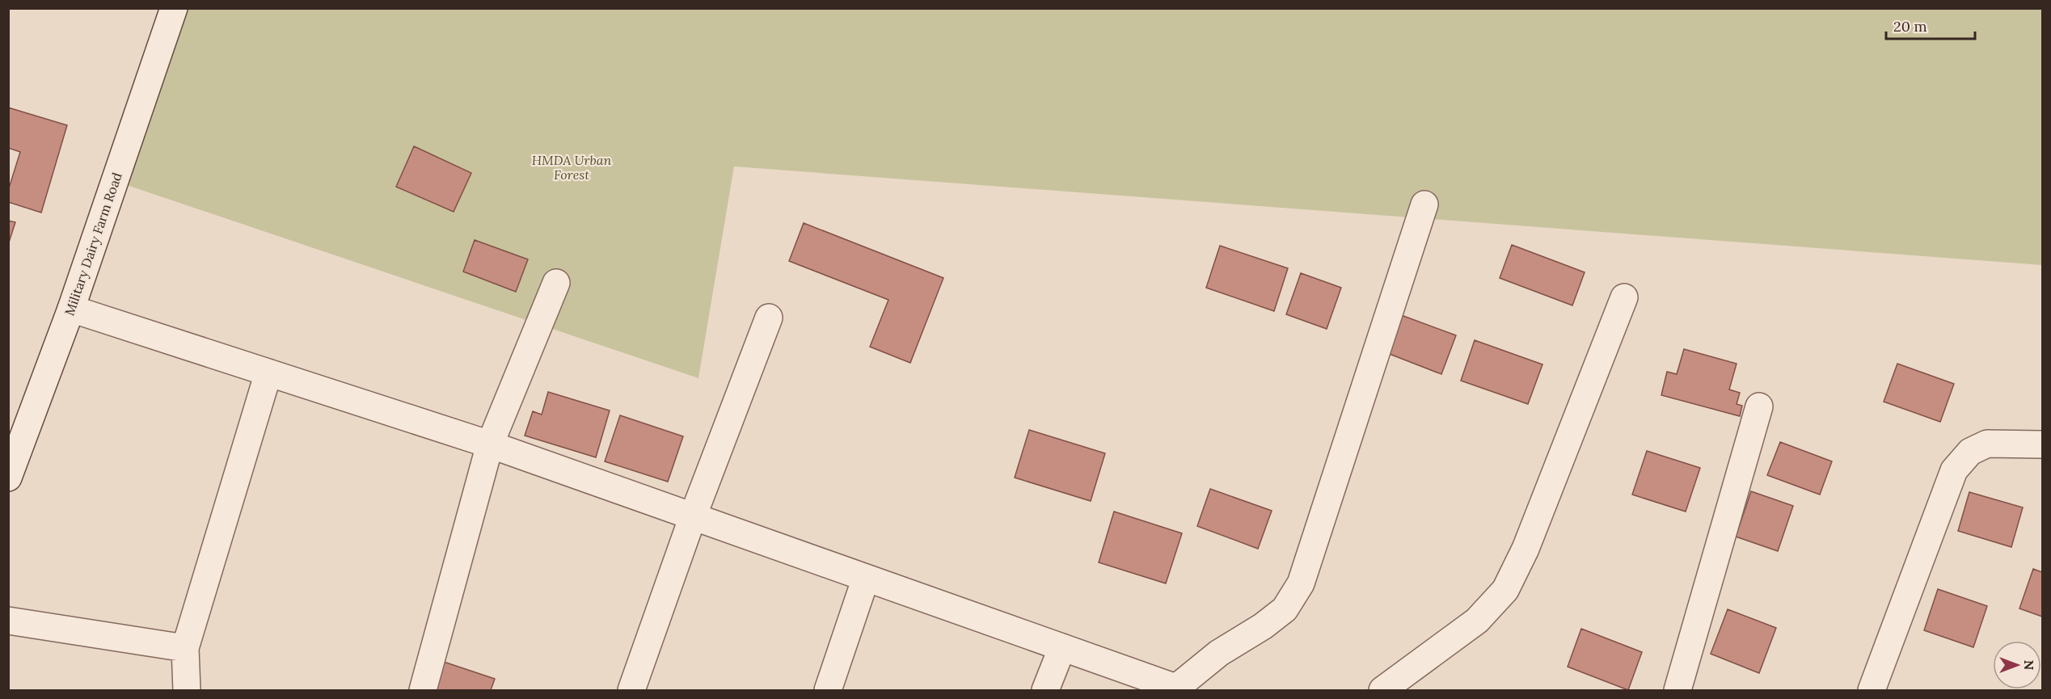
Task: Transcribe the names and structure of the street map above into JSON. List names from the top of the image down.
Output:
{
  "streets": {
    "street": ["Military Dairy Farm Road"]
  },
  "parks": ["HMDA Urban Forest"],
  "scale_bar": "20 m",
  "north": "right"
}
